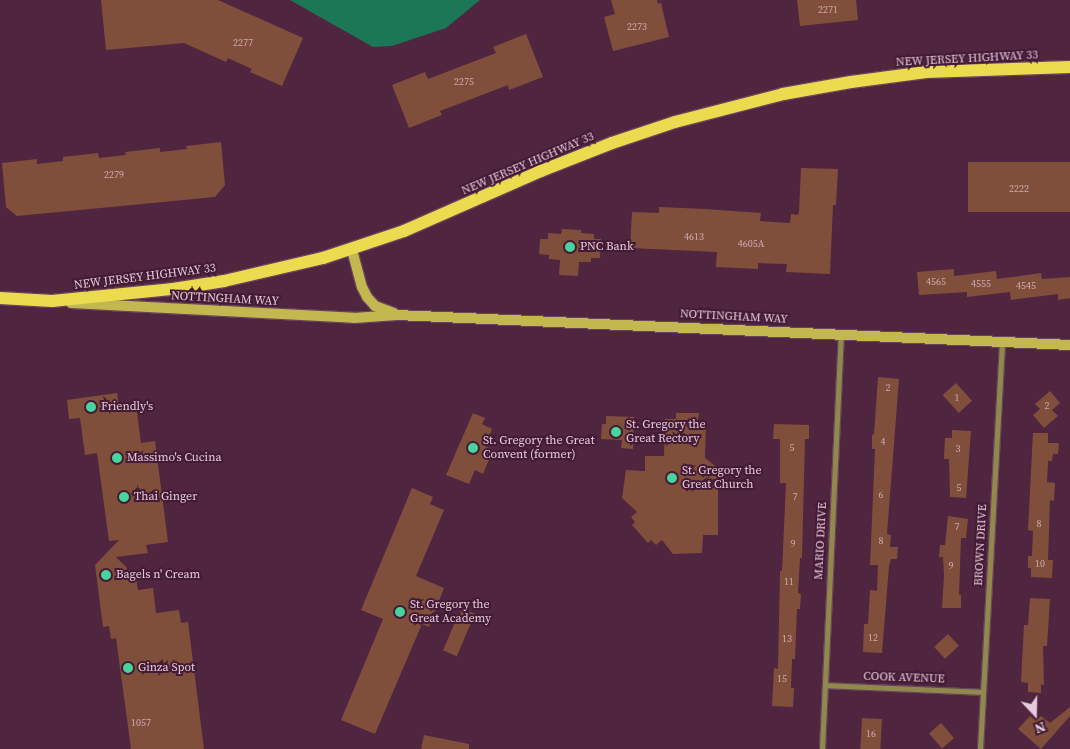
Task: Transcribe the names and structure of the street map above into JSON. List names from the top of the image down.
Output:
{
  "streets": {
    "main road": ["NEW JERSEY HIGHWAY 33"],
    "street": [
      "NOTTINGHAM WAY",
      "MARIO DRIVE",
      "BROWN DRIVE",
      "COOK AVENUE"
    ]
  },
  "crossings": [
    ["NEW JERSEY HIGHWAY 33", "NOTTINGHAM WAY"],
    ["NOTTINGHAM WAY", "MARIO DRIVE"],
    ["NOTTINGHAM WAY", "BROWN DRIVE"],
    ["MARIO DRIVE", "COOK AVENUE"],
    ["BROWN DRIVE", "COOK AVENUE"]
  ],
  "places": [
    "PNC Bank",
    "Friendly's",
    "St. Gregory the Great Rectory",
    "St. Gregory the Great Convent (former)",
    "Massimo's Cucina",
    "St. Gregory the Great Church",
    "Thai Ginger",
    "Bagels n' Cream",
    "St. Gregory the Great Academy",
    "Ginza Spot"
  ],
  "house_numbers": [
    "2271",
    "2273",
    "2277",
    "2275",
    "2279",
    "2222",
    "4613",
    "4605A",
    "4565",
    "4555",
    "4545",
    "2",
    "1",
    "2",
    "4",
    "5",
    "3",
    "5",
    "6",
    "7",
    "8",
    "7",
    "8",
    "9",
    "10",
    "9",
    "11",
    "12",
    "13",
    "15",
    "1057",
    "16"
  ],
  "north": "bottom"
}
